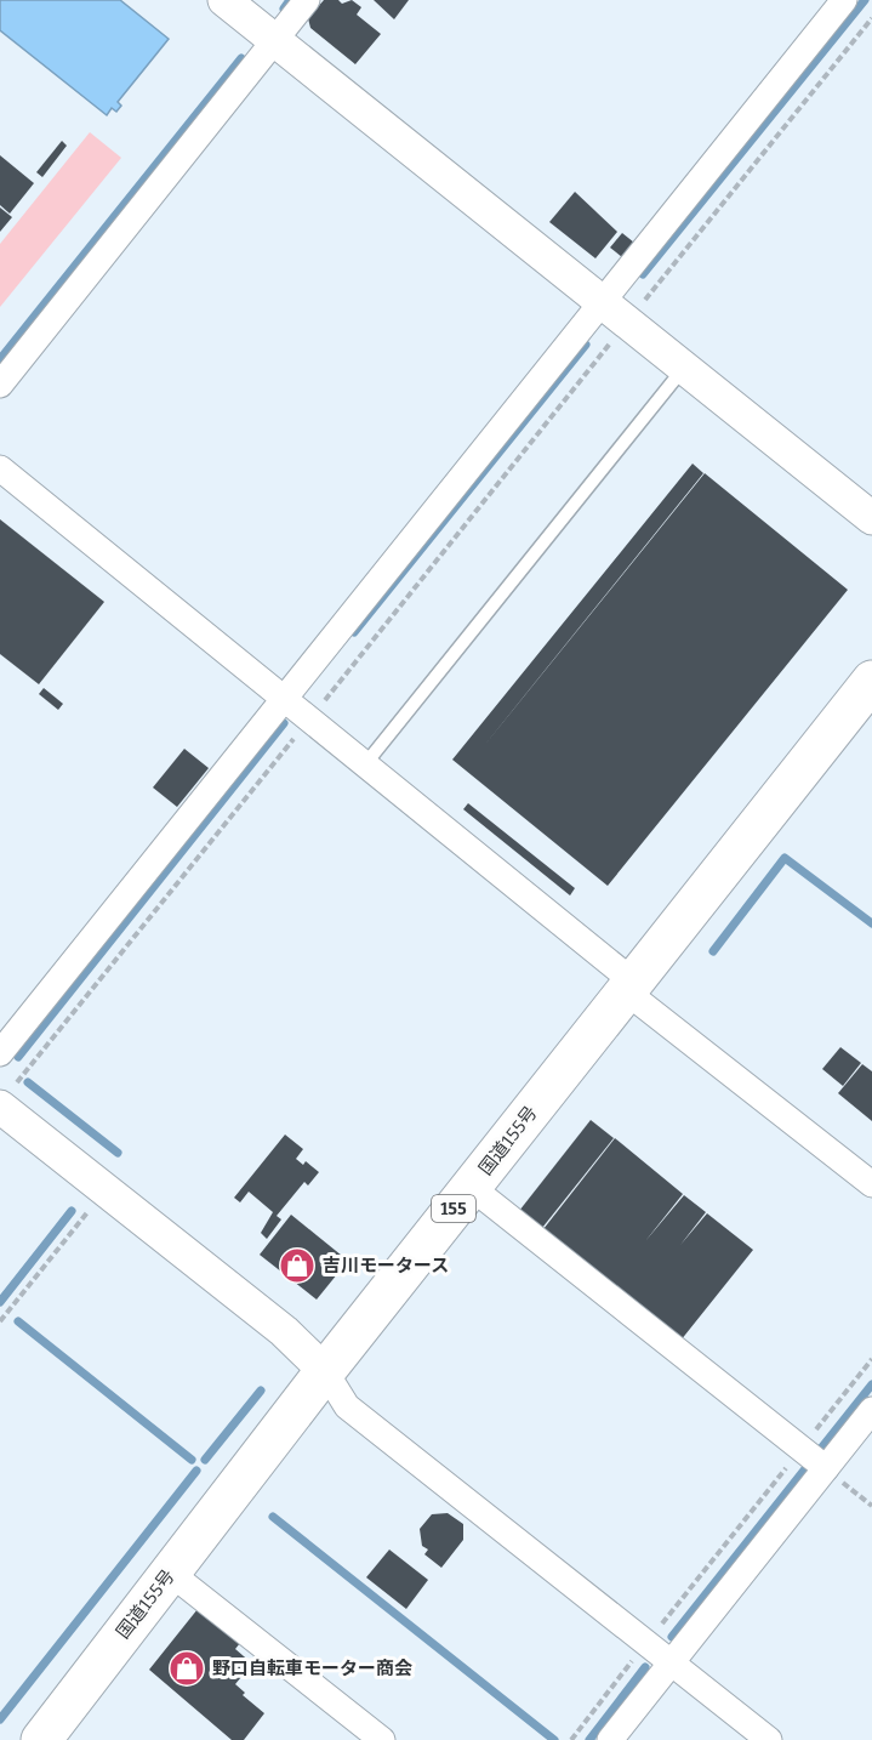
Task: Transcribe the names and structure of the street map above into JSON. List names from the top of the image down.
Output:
{
  "streets": {
    "highway": ["国道155号", "155"]
  },
  "places": {
    "shop": ["吉川モータース", "野口自転車モーター商会"]
  }
}
